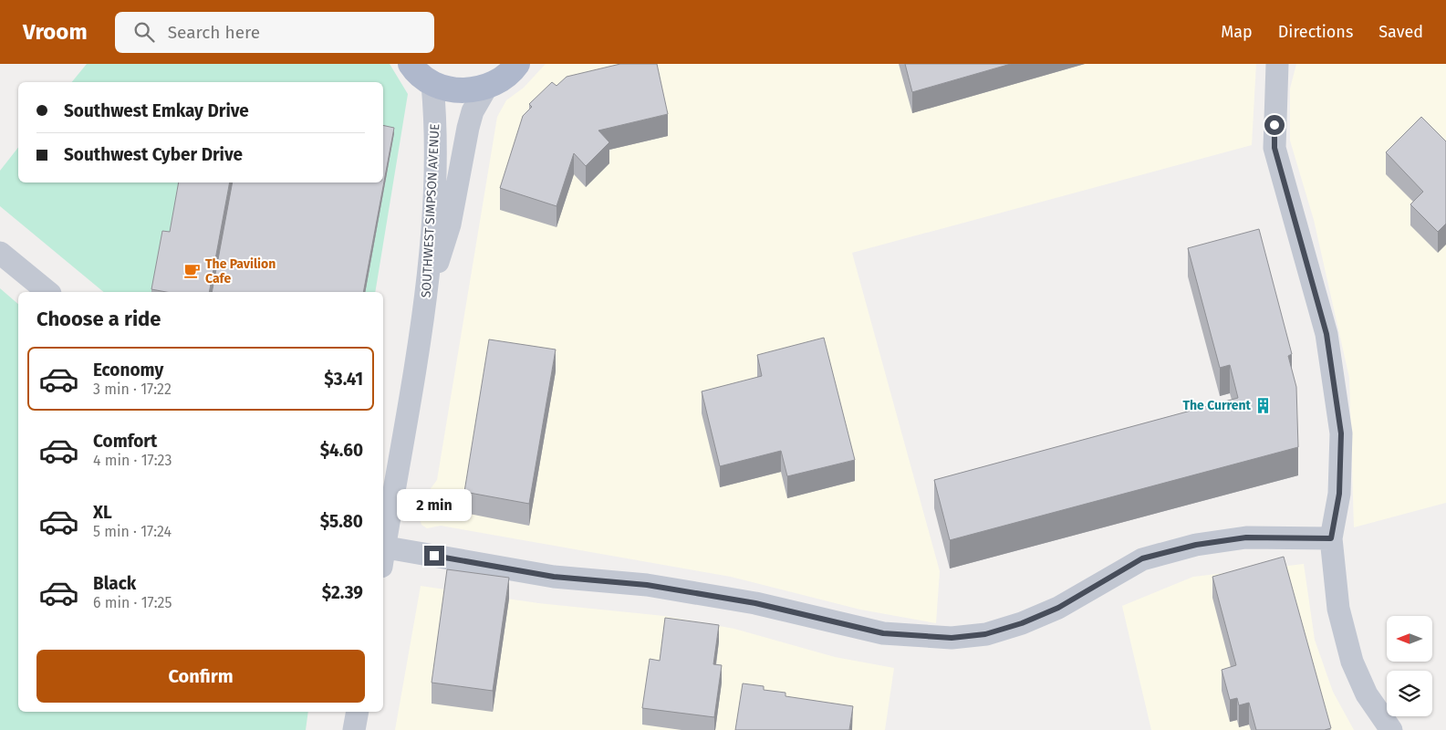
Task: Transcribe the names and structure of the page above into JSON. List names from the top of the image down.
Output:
{
  "streets": {
    "street": ["SOUTHWEST SIMPSON AVENUE"]
  },
  "places": {
    "cafe": ["The Pavilion Cafe"],
    "building": ["The Current"]
  },
  "north": "left",
  "page": {
    "header": "Vroom",
    "search": "Search here",
    "nav": ["Map", "Directions", "Saved"],
    "banner": ["Southwest Emkay Drive", "Southwest Cyber Drive"],
    "heading": "Choose a ride",
    "list": [
      {
        "name": "Economy",
        "note": "3 min · 17:22",
        "value": "$3.41"
      },
      {
        "name": "Comfort",
        "note": "4 min · 17:23",
        "value": "$4.60"
      },
      {
        "name": "XL",
        "note": "5 min · 17:24",
        "value": "$5.80"
      },
      {
        "name": "Black",
        "note": "6 min · 17:25",
        "value": "$2.39"
      }
    ],
    "bubble": "2 min",
    "buttons": "Confirm"
  }
}
